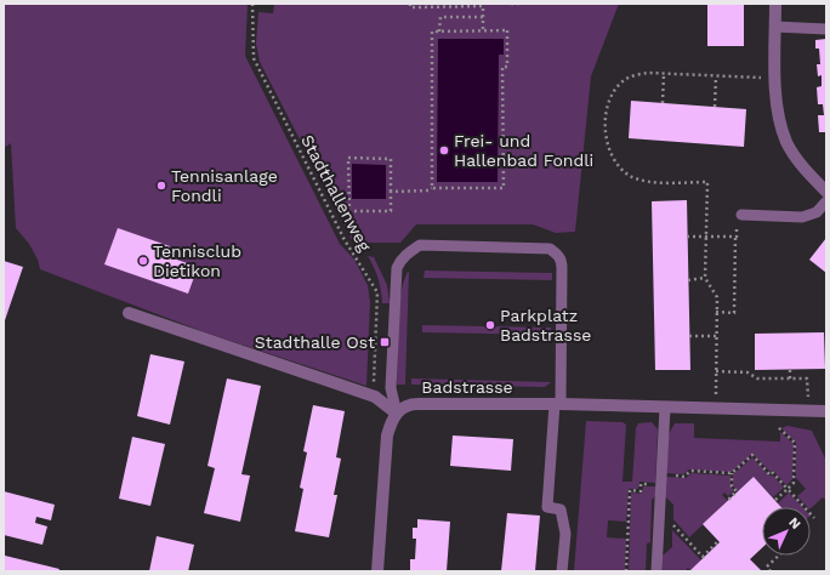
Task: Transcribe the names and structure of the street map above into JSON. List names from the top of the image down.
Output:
{
  "streets": {
    "street": ["Badstrasse"],
    "path": ["Stadthallenweg"]
  },
  "places": {
    "other": [
      "Frei- und Hallenbad Fondli",
      "Tennisanlage Fondli",
      "Tennisclub Dietikon",
      "Parkplatz Badstrasse"
    ],
    "transit": ["Stadthalle Ost"]
  },
  "north": "top right"
}
